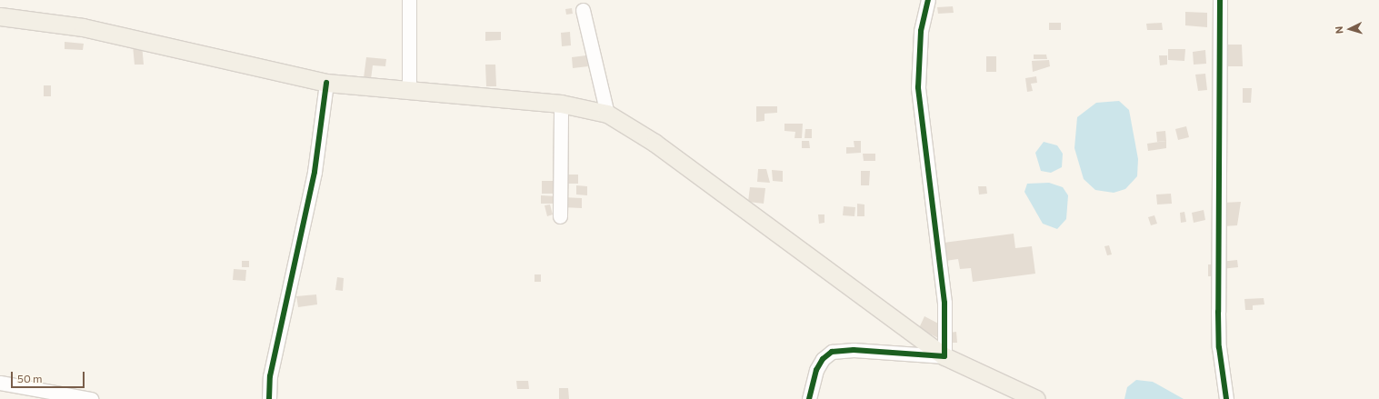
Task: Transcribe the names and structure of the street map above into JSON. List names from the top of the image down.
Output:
{
  "scale_bar": "50 m",
  "north": "left"
}
